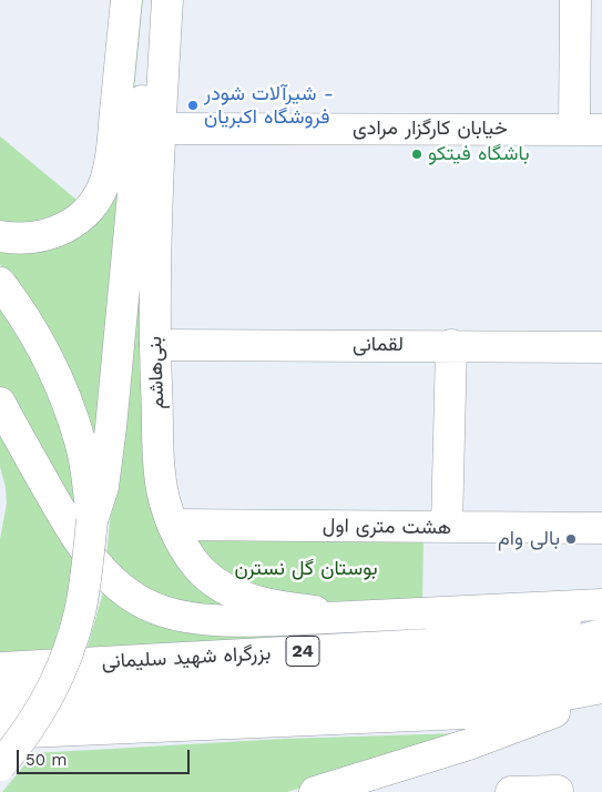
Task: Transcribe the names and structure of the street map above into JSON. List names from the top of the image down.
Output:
{
  "streets": {
    "main road": [
      "خیابان کارگزار مرادی",
      "لقمانی",
      "بنی‌هاشم",
      "هشت متری اول",
      "24",
      "بزرگراه شهید سلیمانی"
    ]
  },
  "crossings": [
    ["خیابان کارگزار مرادی", "بنی‌هاشم"],
    ["لقمانی", "بنی‌هاشم"],
    ["بنی‌هاشم", "هشت متری اول"]
  ],
  "parks": ["بوستان گل نسترن"],
  "places": ["شیرآلات شودر - فروشگاه اکبریان", "باشگاه فیتکو", "بالی وام"],
  "scale_bar": "50 m"
}
